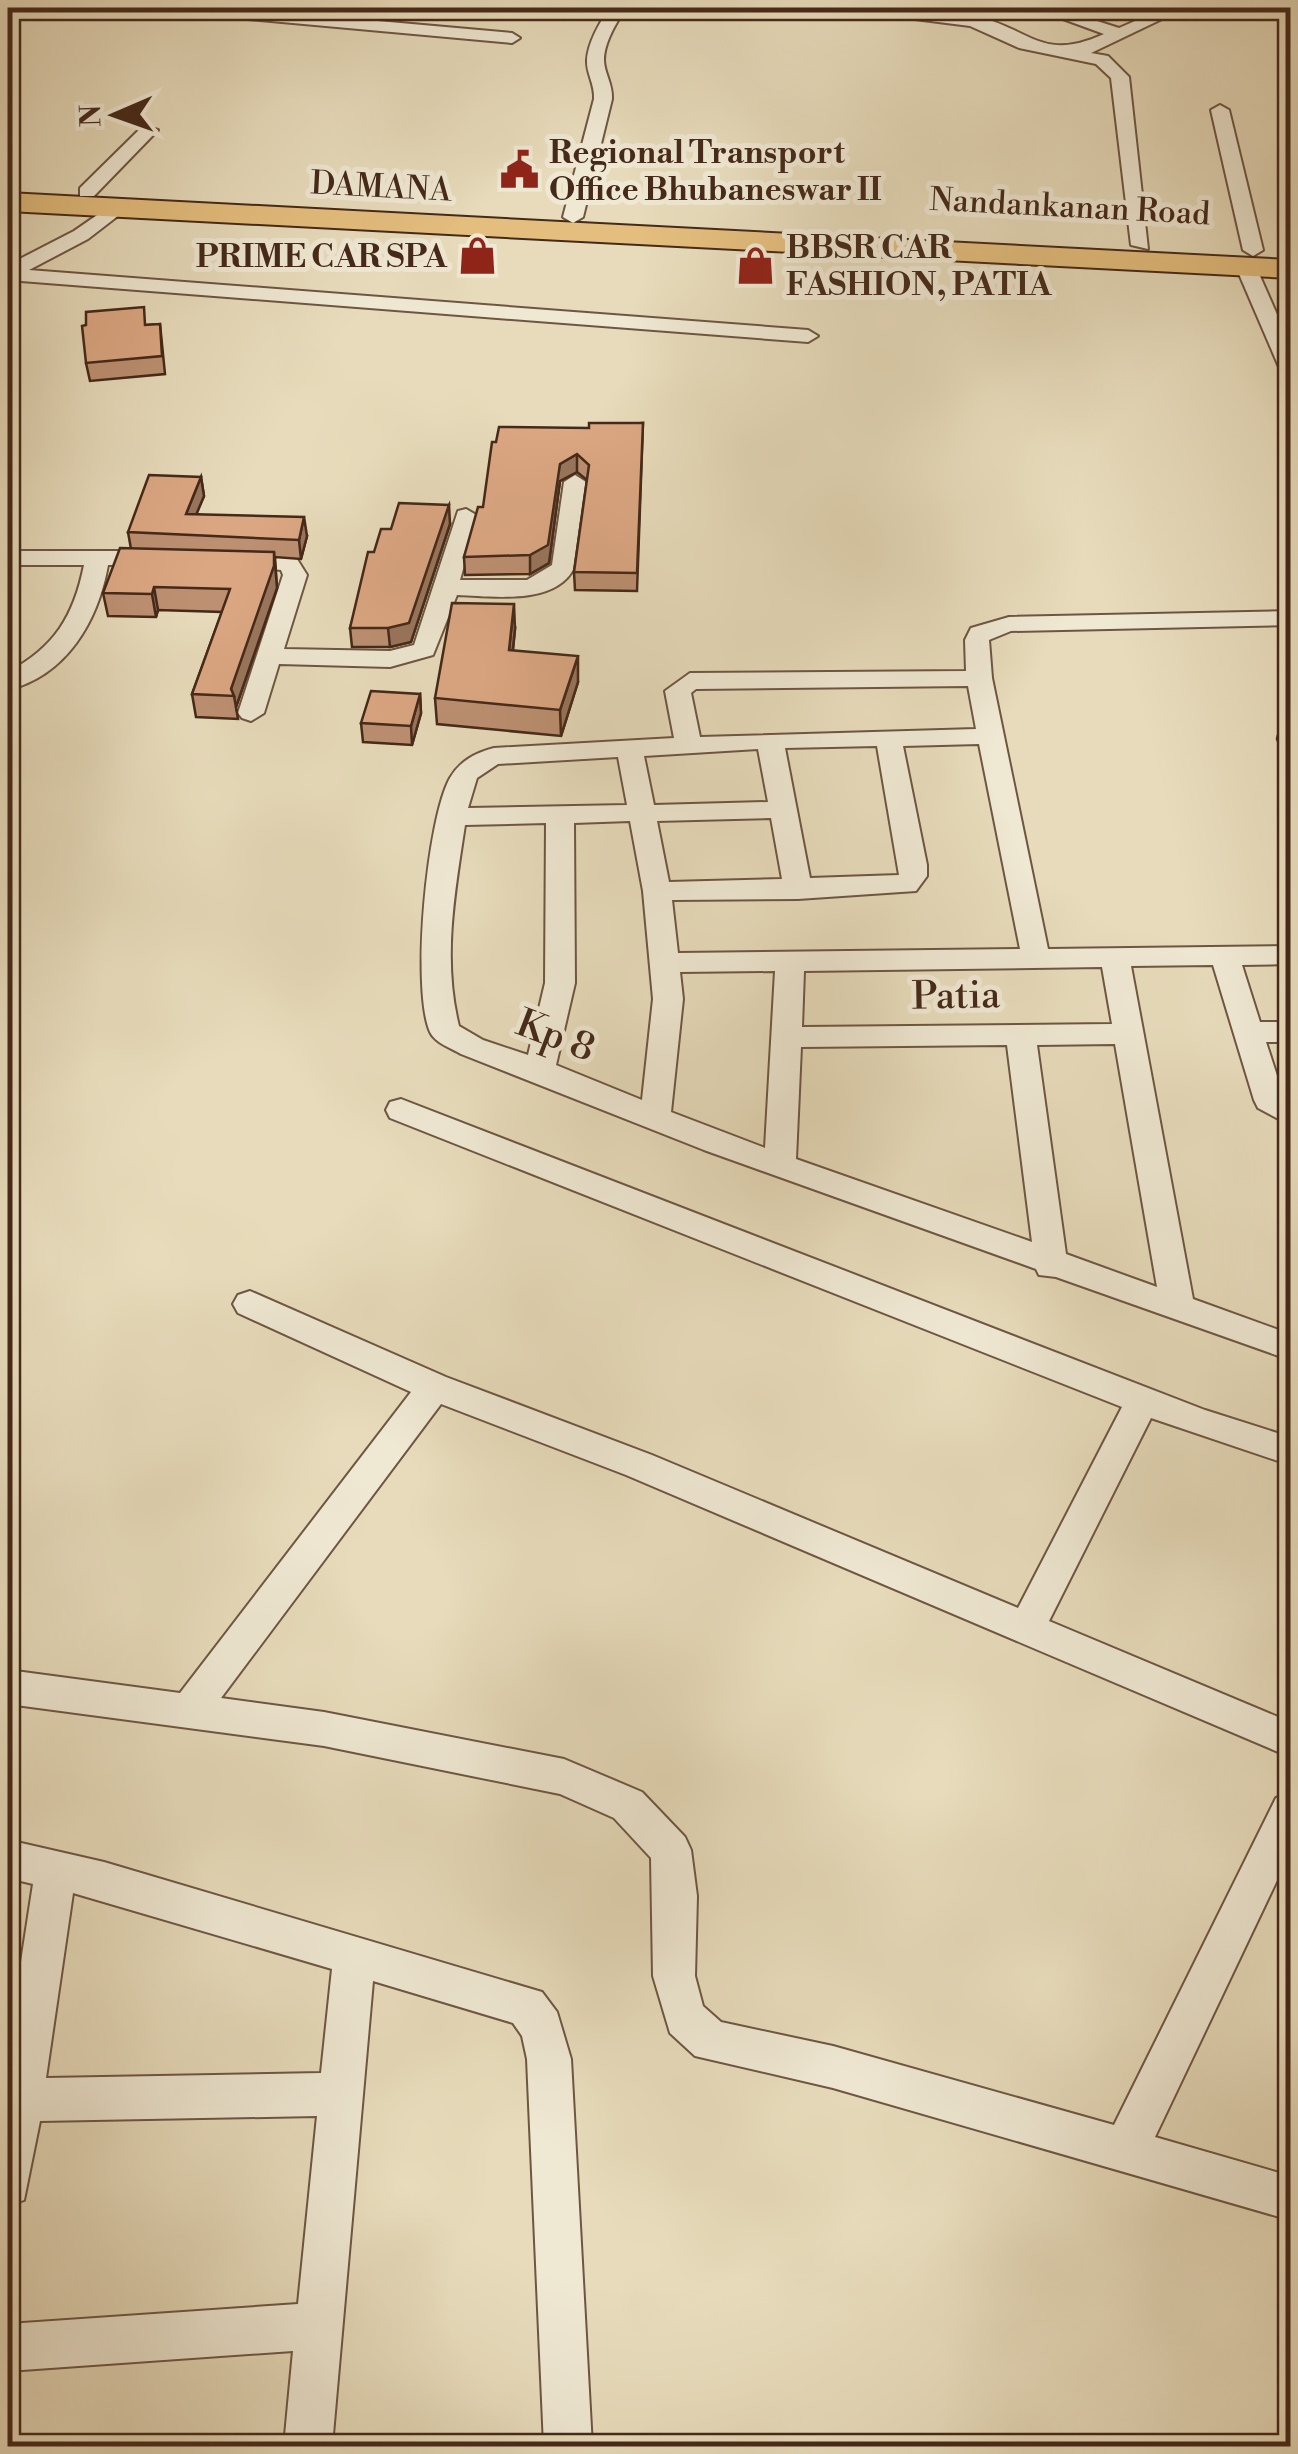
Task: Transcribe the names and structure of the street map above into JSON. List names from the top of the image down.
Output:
{
  "streets": {
    "main road": ["DAMANA", "Nandankanan Road"],
    "street": ["Patia", "Kp 8"]
  },
  "crossings": [
    ["DAMANA", "Nandankanan Road"]
  ],
  "places": {
    "public building": ["Regional Transport Office Bhubaneswar II"],
    "shop": ["PRIME CAR SPA", "BBSR CAR FASHION, PATIA"]
  },
  "north": "left"
}
